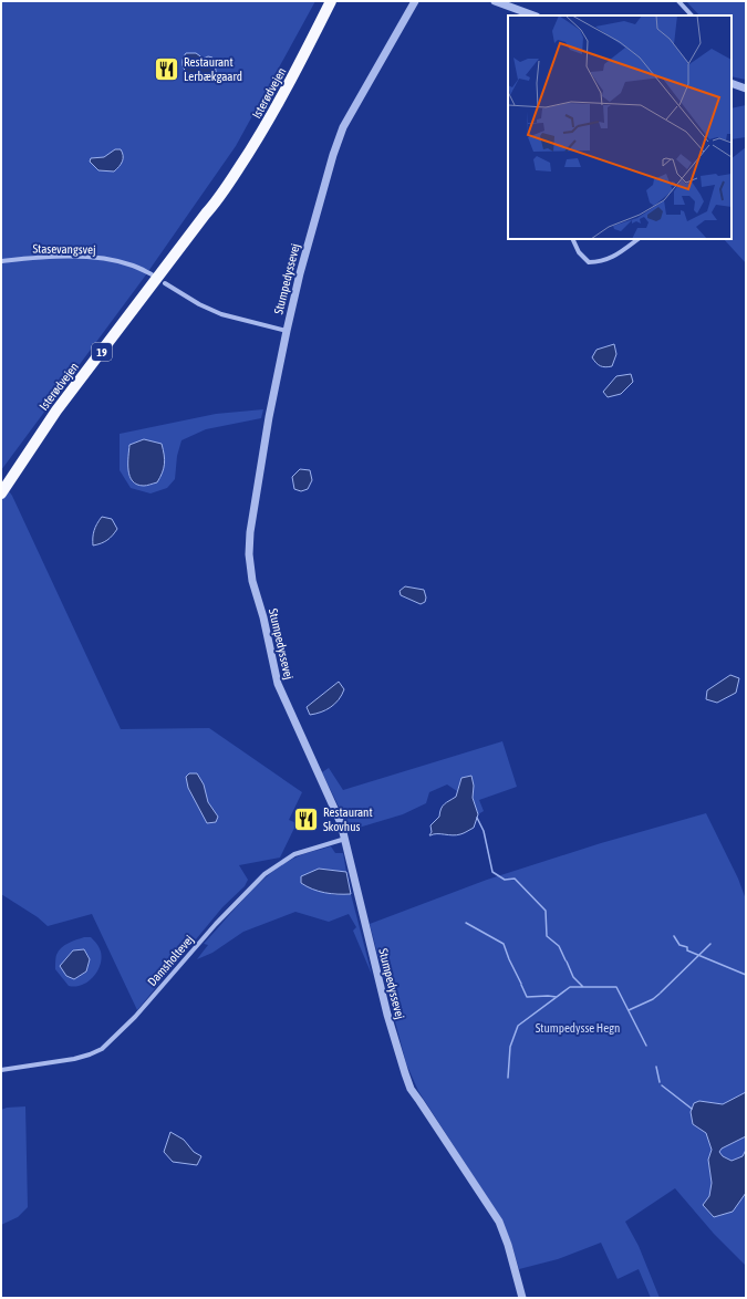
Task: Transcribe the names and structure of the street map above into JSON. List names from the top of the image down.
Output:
{
  "streets": {
    "highway": ["Isterødvejen", "19"],
    "street": ["Stasevangsvej", "Stumpedyssevej", "Damsholtevej"]
  },
  "crossings": [
    ["Stumpedyssevej", "Damsholtevej"]
  ],
  "parks": ["Stumpedysse Hegn"],
  "places": {
    "restaurant": ["Restaurant Lerbækgaard", "Restaurant Skovhus"]
  }
}
